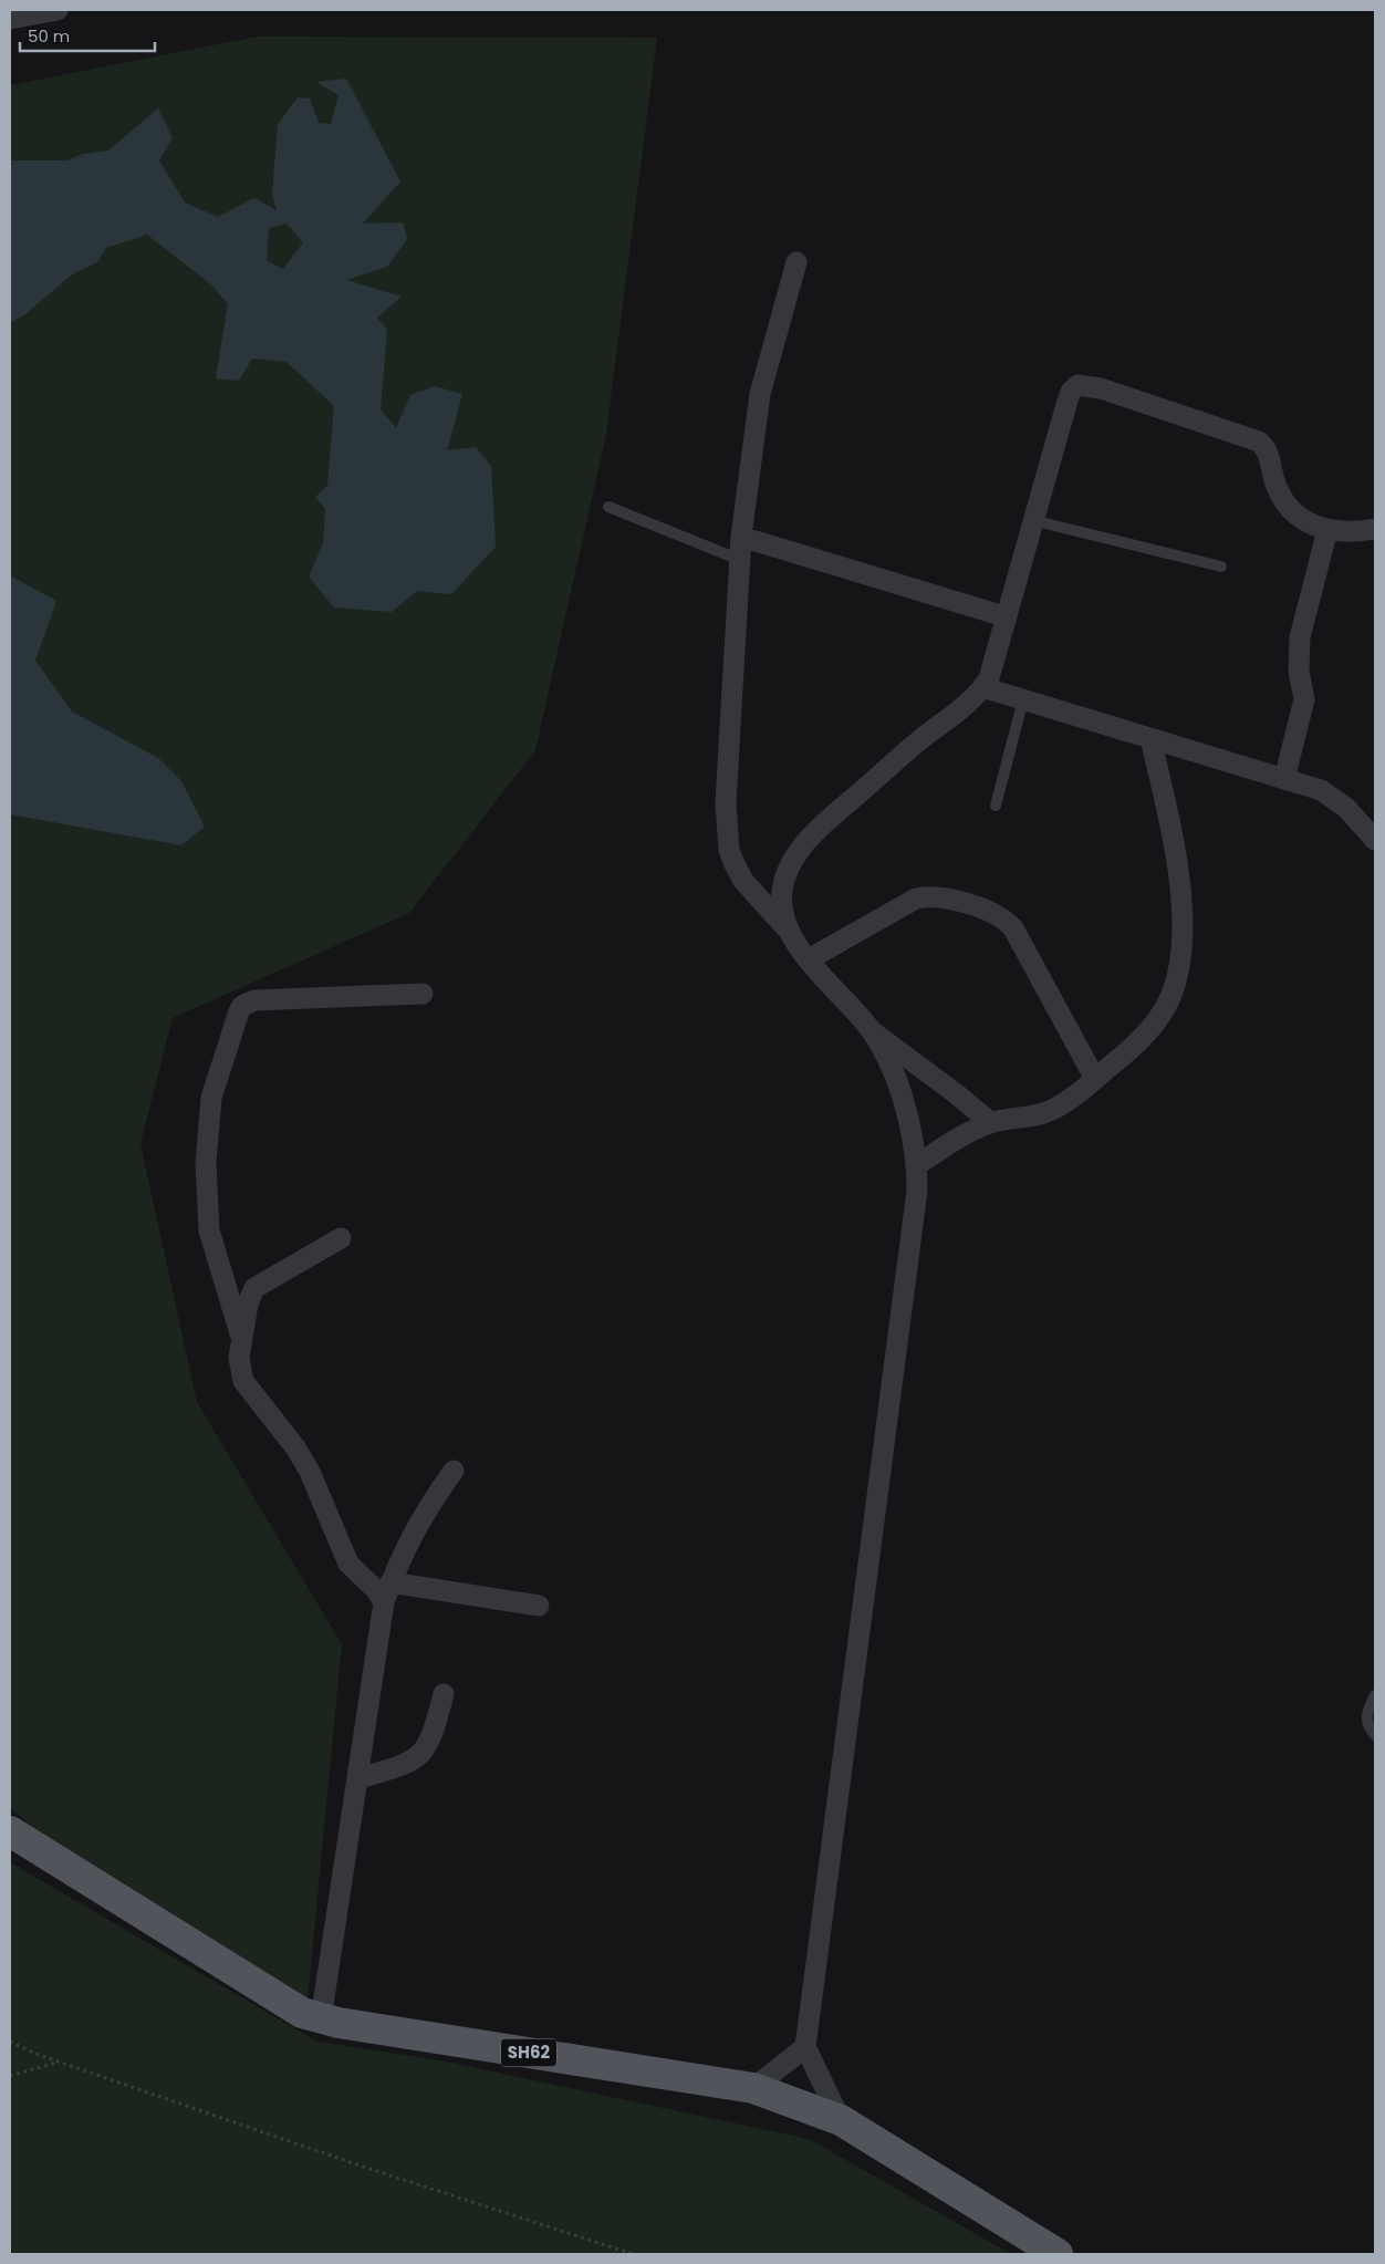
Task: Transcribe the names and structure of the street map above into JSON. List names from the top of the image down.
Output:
{
  "streets": {
    "main road": ["SH62"]
  },
  "scale_bar": "50 m"
}
